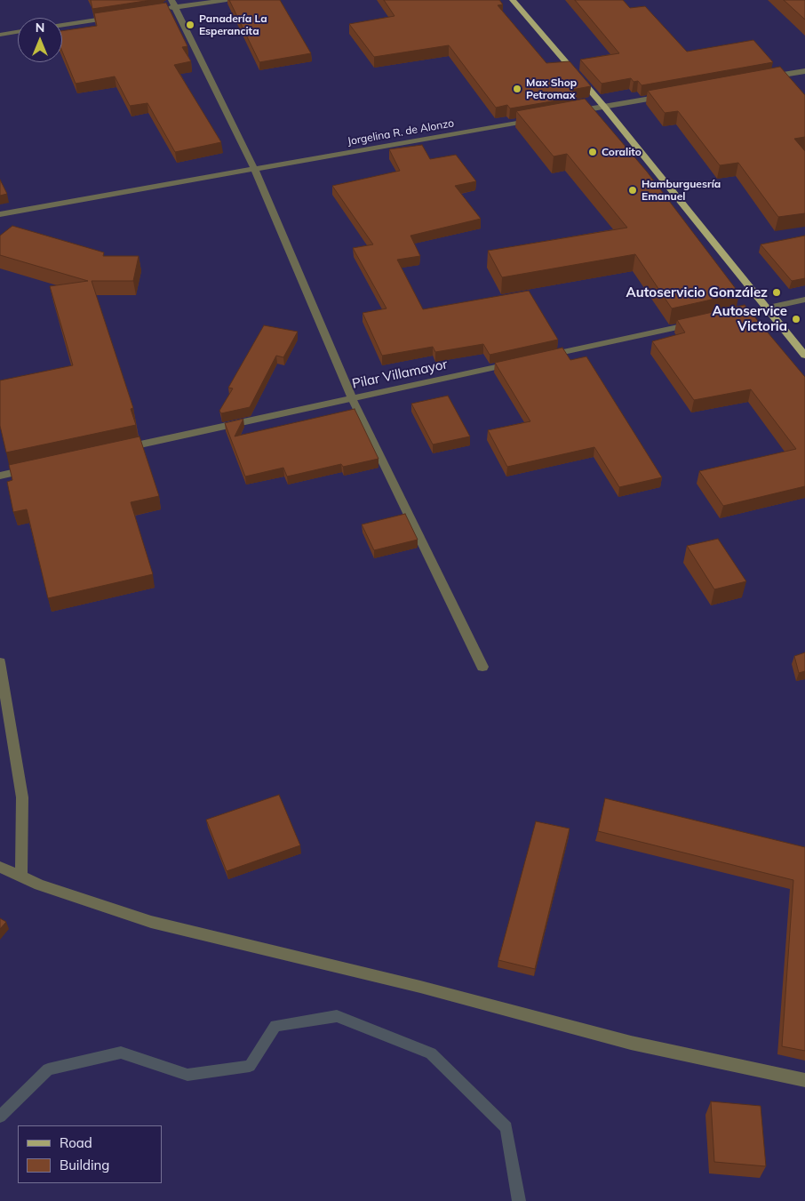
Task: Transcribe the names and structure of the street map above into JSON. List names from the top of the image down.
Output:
{
  "streets": {
    "street": ["Jorgelina R. de Alonzo", "Pilar Villamayor"]
  },
  "places": [
    "Panadería La Esperancita",
    "Max Shop Petromax",
    "Coralito",
    "Hamburguesría Emanuel",
    "Autoservicio González",
    "Autoservice Victoria"
  ],
  "legend": ["Road", "Building"],
  "north": "top"
}
